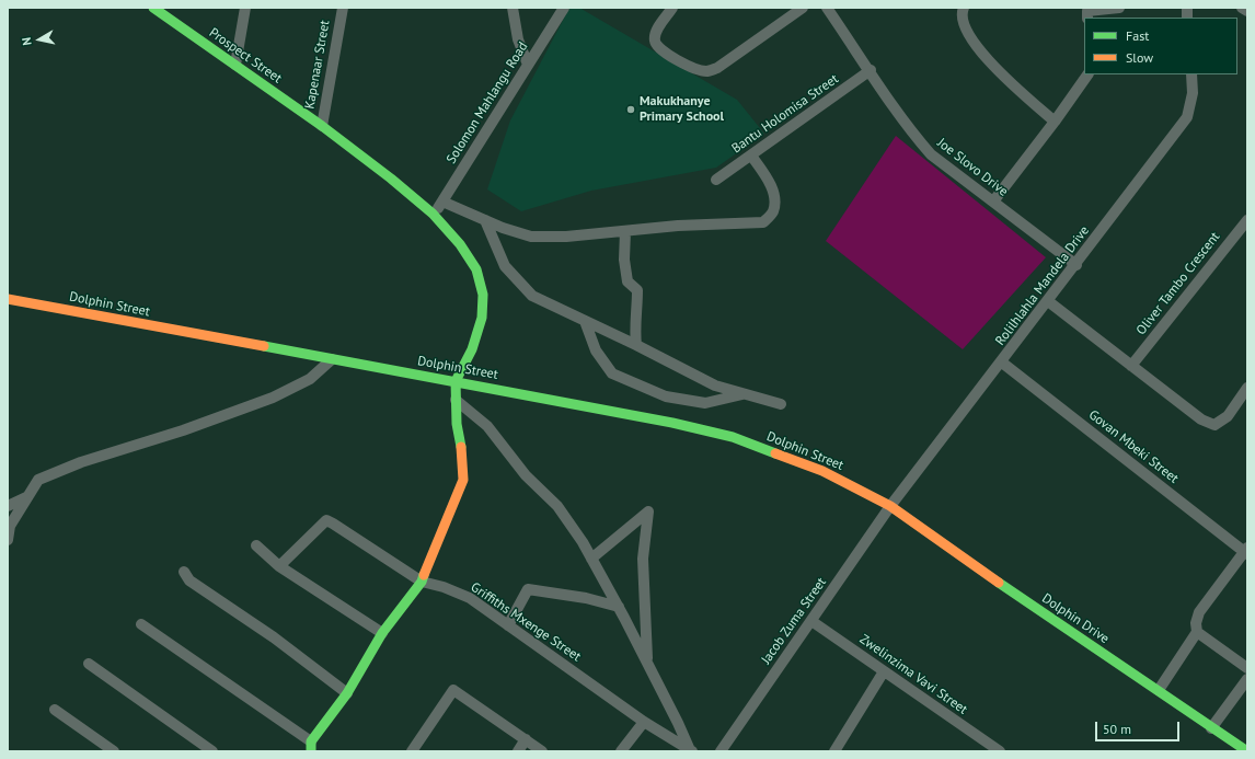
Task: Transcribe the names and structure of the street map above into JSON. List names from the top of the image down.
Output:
{
  "streets": {
    "street": [
      "Prospect Street",
      "Kapenaar Street",
      "Solomon Mahlangu Road",
      "Bantu Holomisa Street",
      "Joe Slovo Drive",
      "Oliver Tambo Crescent",
      "Rolilhlahla Mandela Drive",
      "Dolphin Street",
      "Govan Mbeki Street",
      "Dolphin Drive",
      "Jacob Zuma Street",
      "Griffiths Mxenge Street",
      "Zwelinzima Vavi Street"
    ]
  },
  "crossings": [
    ["Prospect Street", "Kapenaar Street"],
    ["Prospect Street", "Solomon Mahlangu Road"],
    ["Prospect Street", "Dolphin Street"],
    ["Bantu Holomisa Street", "Joe Slovo Drive"],
    ["Joe Slovo Drive", "Rolilhlahla Mandela Drive"],
    ["Rolilhlahla Mandela Drive", "Dolphin Street"],
    ["Rolilhlahla Mandela Drive", "Govan Mbeki Street"],
    ["Rolilhlahla Mandela Drive", "Dolphin Drive"],
    ["Rolilhlahla Mandela Drive", "Jacob Zuma Street"],
    ["Dolphin Street", "Dolphin Drive"],
    ["Dolphin Street", "Jacob Zuma Street"],
    ["Dolphin Drive", "Jacob Zuma Street"],
    ["Jacob Zuma Street", "Zwelinzima Vavi Street"]
  ],
  "places": ["Makukhanye Primary School"],
  "legend": ["Fast", "Slow"],
  "scale_bar": "50 m",
  "north": "left"
}
